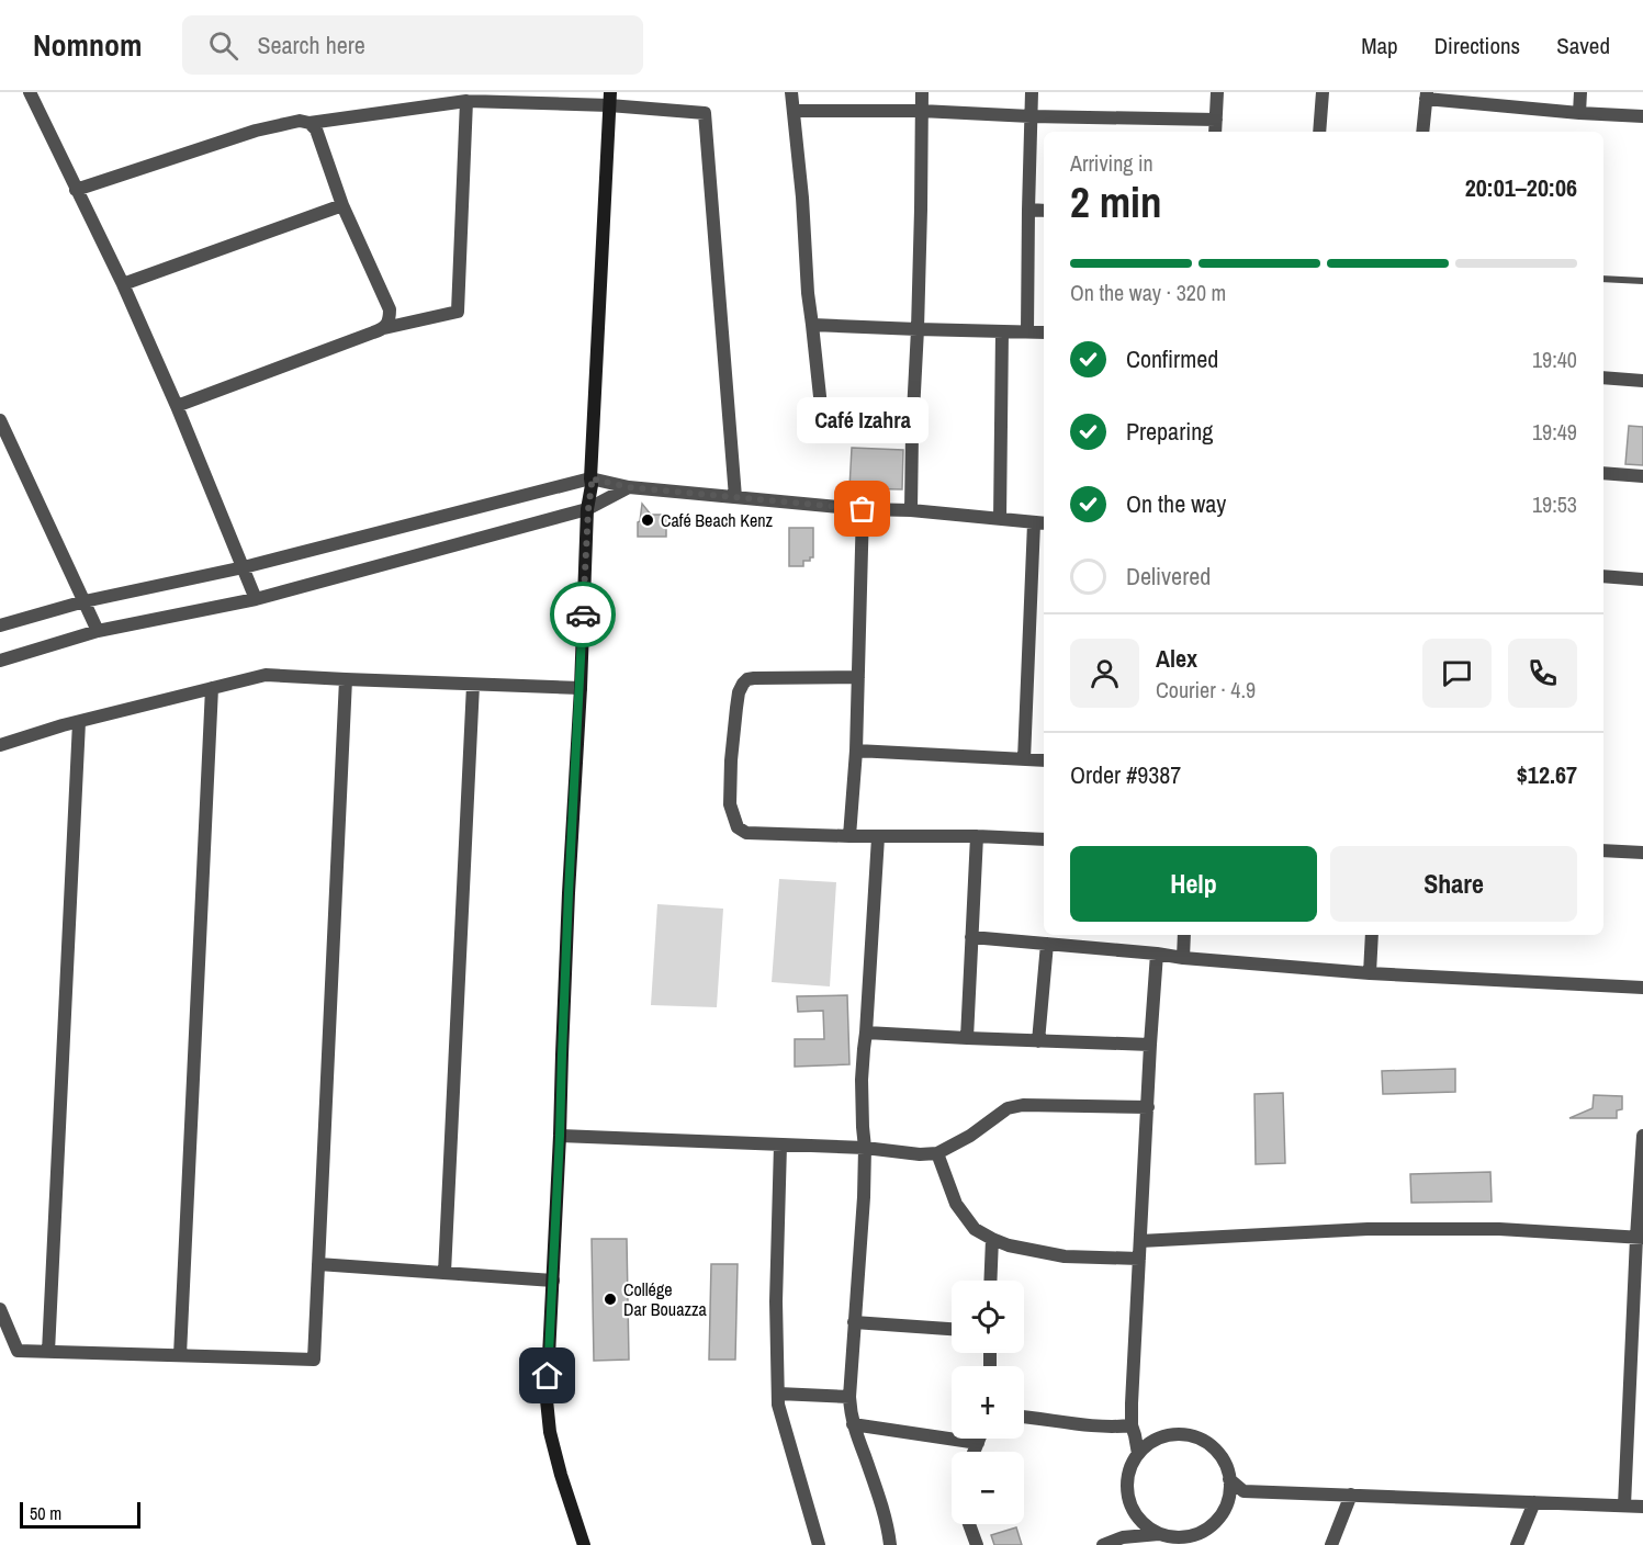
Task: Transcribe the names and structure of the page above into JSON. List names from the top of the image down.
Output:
{
  "places": ["Café Izahra", "Café Beach Kenz", "Collége Dar Bouazza"],
  "scale_bar": "50 m",
  "page": {
    "header": "Nomnom",
    "search": "Search here",
    "nav": ["Map", "Directions", "Saved"],
    "heading": ["2 min", "Arriving in", "20:01–20:06"],
    "panel": [
      "Alex",
      "Courier · 4.9",
      "Order #9387",
      "$12.67"
    ],
    "bar": "On the way · 320 m",
    "list": [
      ["Confirmed", "19:40"],
      ["Preparing", "19:49"],
      ["On the way", "19:53"],
      "Delivered"
    ],
    "bubble": "Café Izahra",
    "buttons": ["Help", "Share"],
    "map_buttons": ["+", "−"],
    "scale": "50 m"
  }
}
